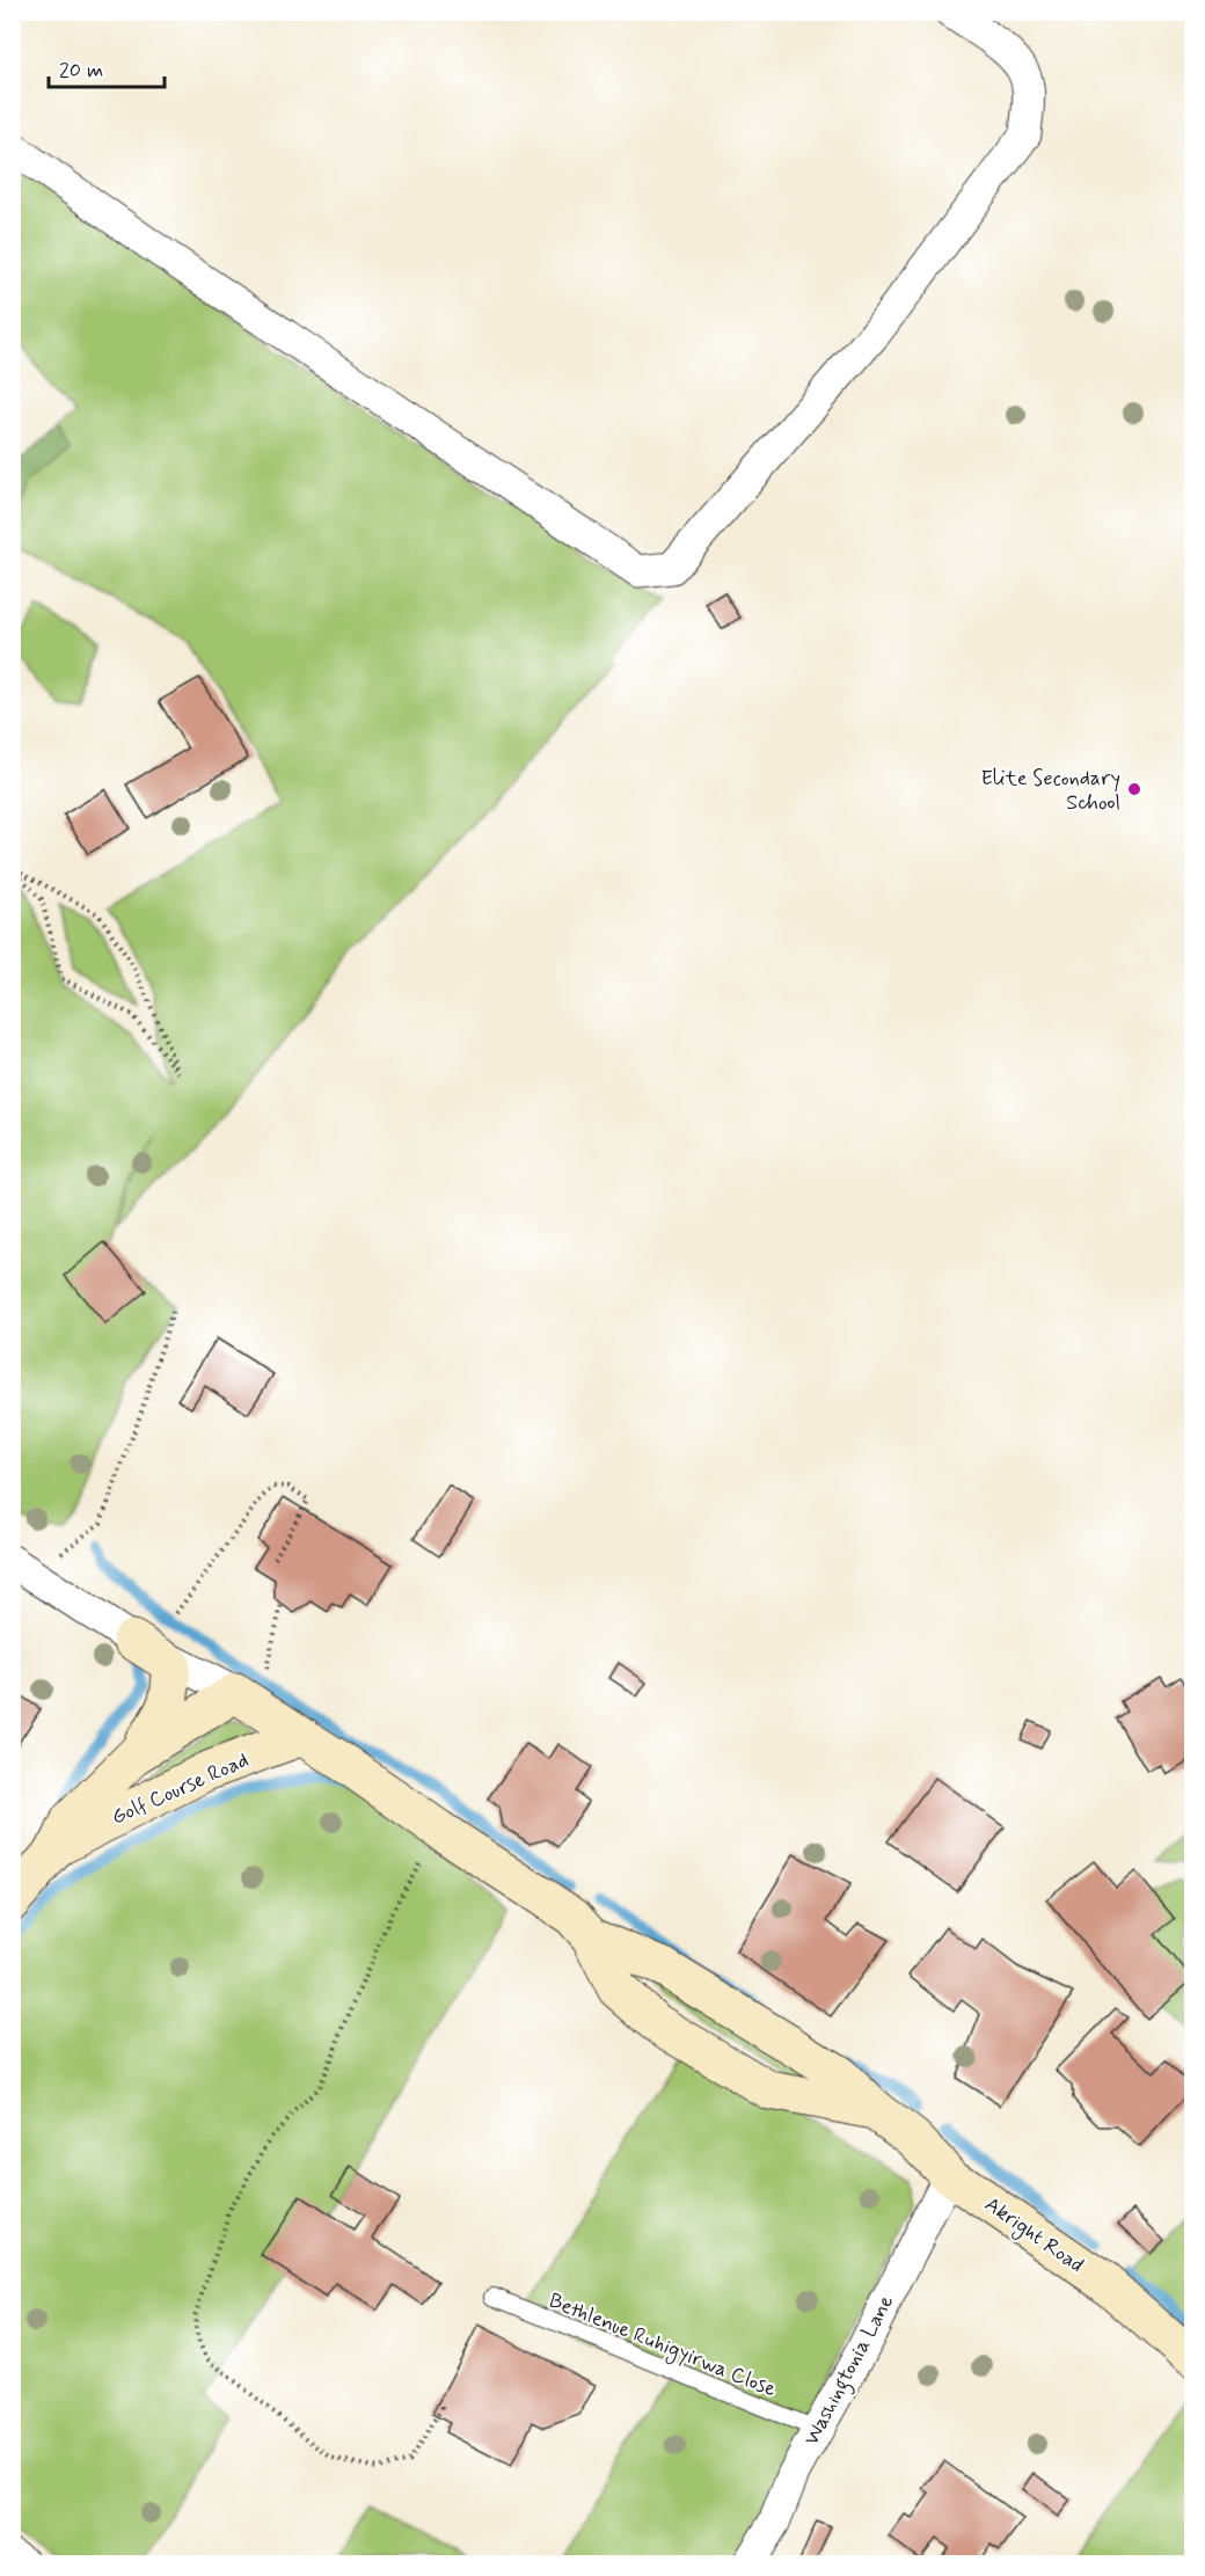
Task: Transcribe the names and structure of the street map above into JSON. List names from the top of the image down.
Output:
{
  "streets": {
    "street": ["Golf Course Road", "Akright Road", "Washingtonia Lane"],
    "lane": ["Bethlenue Ruhigyirwa Close"]
  },
  "crossings": [
    ["Akright Road", "Washingtonia Lane"],
    ["Bethlenue Ruhigyirwa Close", "Washingtonia Lane"]
  ],
  "places": ["Elite Secondary School"],
  "scale_bar": "20 m"
}
